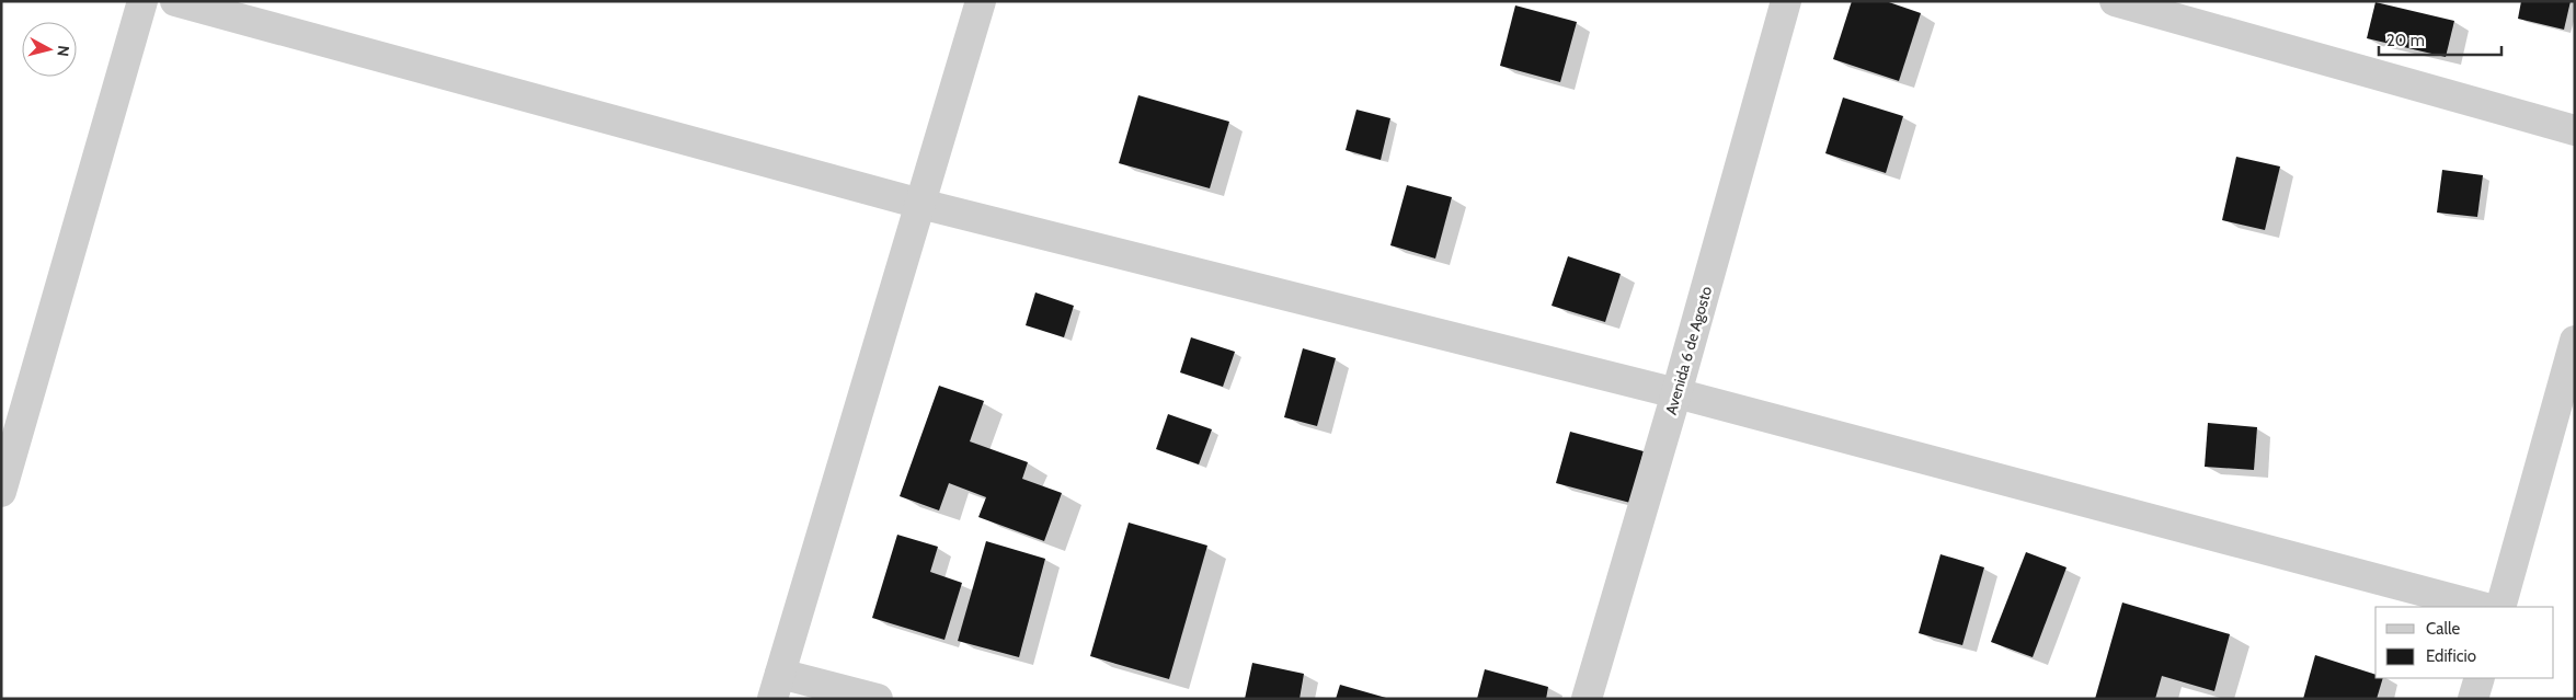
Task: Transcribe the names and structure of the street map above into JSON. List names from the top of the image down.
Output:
{
  "streets": {
    "street": ["Avenida 6 de Agosto"]
  },
  "legend": ["Calle", "Edificio"],
  "scale_bar": "20 m",
  "north": "right"
}
